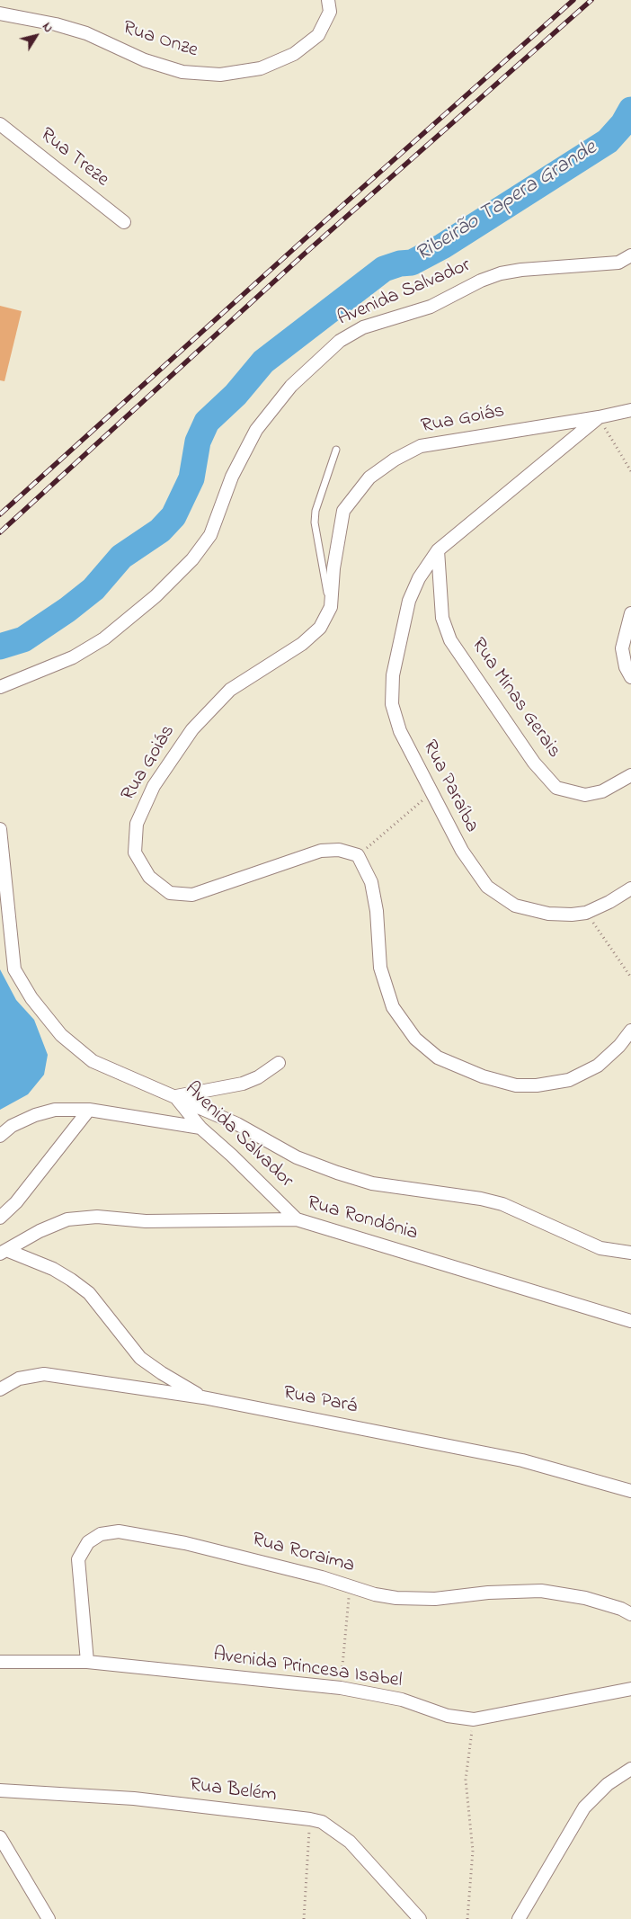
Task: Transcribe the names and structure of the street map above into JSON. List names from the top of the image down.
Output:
{
  "streets": {
    "street": [
      "Rua Onze",
      "Rua Treze",
      "Avenida Salvador",
      "Rua Goiás",
      "Rua Minas Gerais",
      "Rua Paraíba",
      "Rua Rondônia",
      "Rua Pará",
      "Rua Roraima",
      "Avenida Princesa Isabel",
      "Rua Belém"
    ]
  },
  "crossings": [
    ["Avenida Salvador", "Rua Rondônia"],
    ["Rua Goiás", "Rua Paraíba"],
    ["Rua Minas Gerais", "Rua Paraíba"],
    ["Rua Roraima", "Avenida Princesa Isabel"]
  ],
  "water": ["Ribeirão Tapera Grande"],
  "north": "top right"
}
